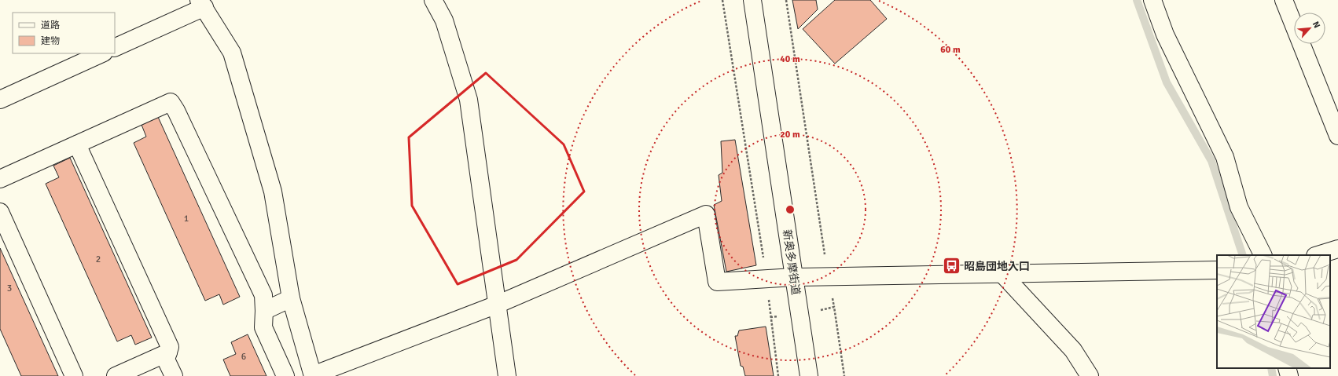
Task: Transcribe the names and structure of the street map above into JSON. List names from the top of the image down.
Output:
{
  "streets": {
    "street": ["新奥多摩街道"]
  },
  "places": {
    "bus stop": ["昭島団地入口"]
  },
  "house_numbers": [
    "1",
    "2",
    "3",
    "6"
  ],
  "legend": ["道路", "建物"],
  "north": "top right",
  "rings": ["60 m", "40 m", "20 m"]
}
